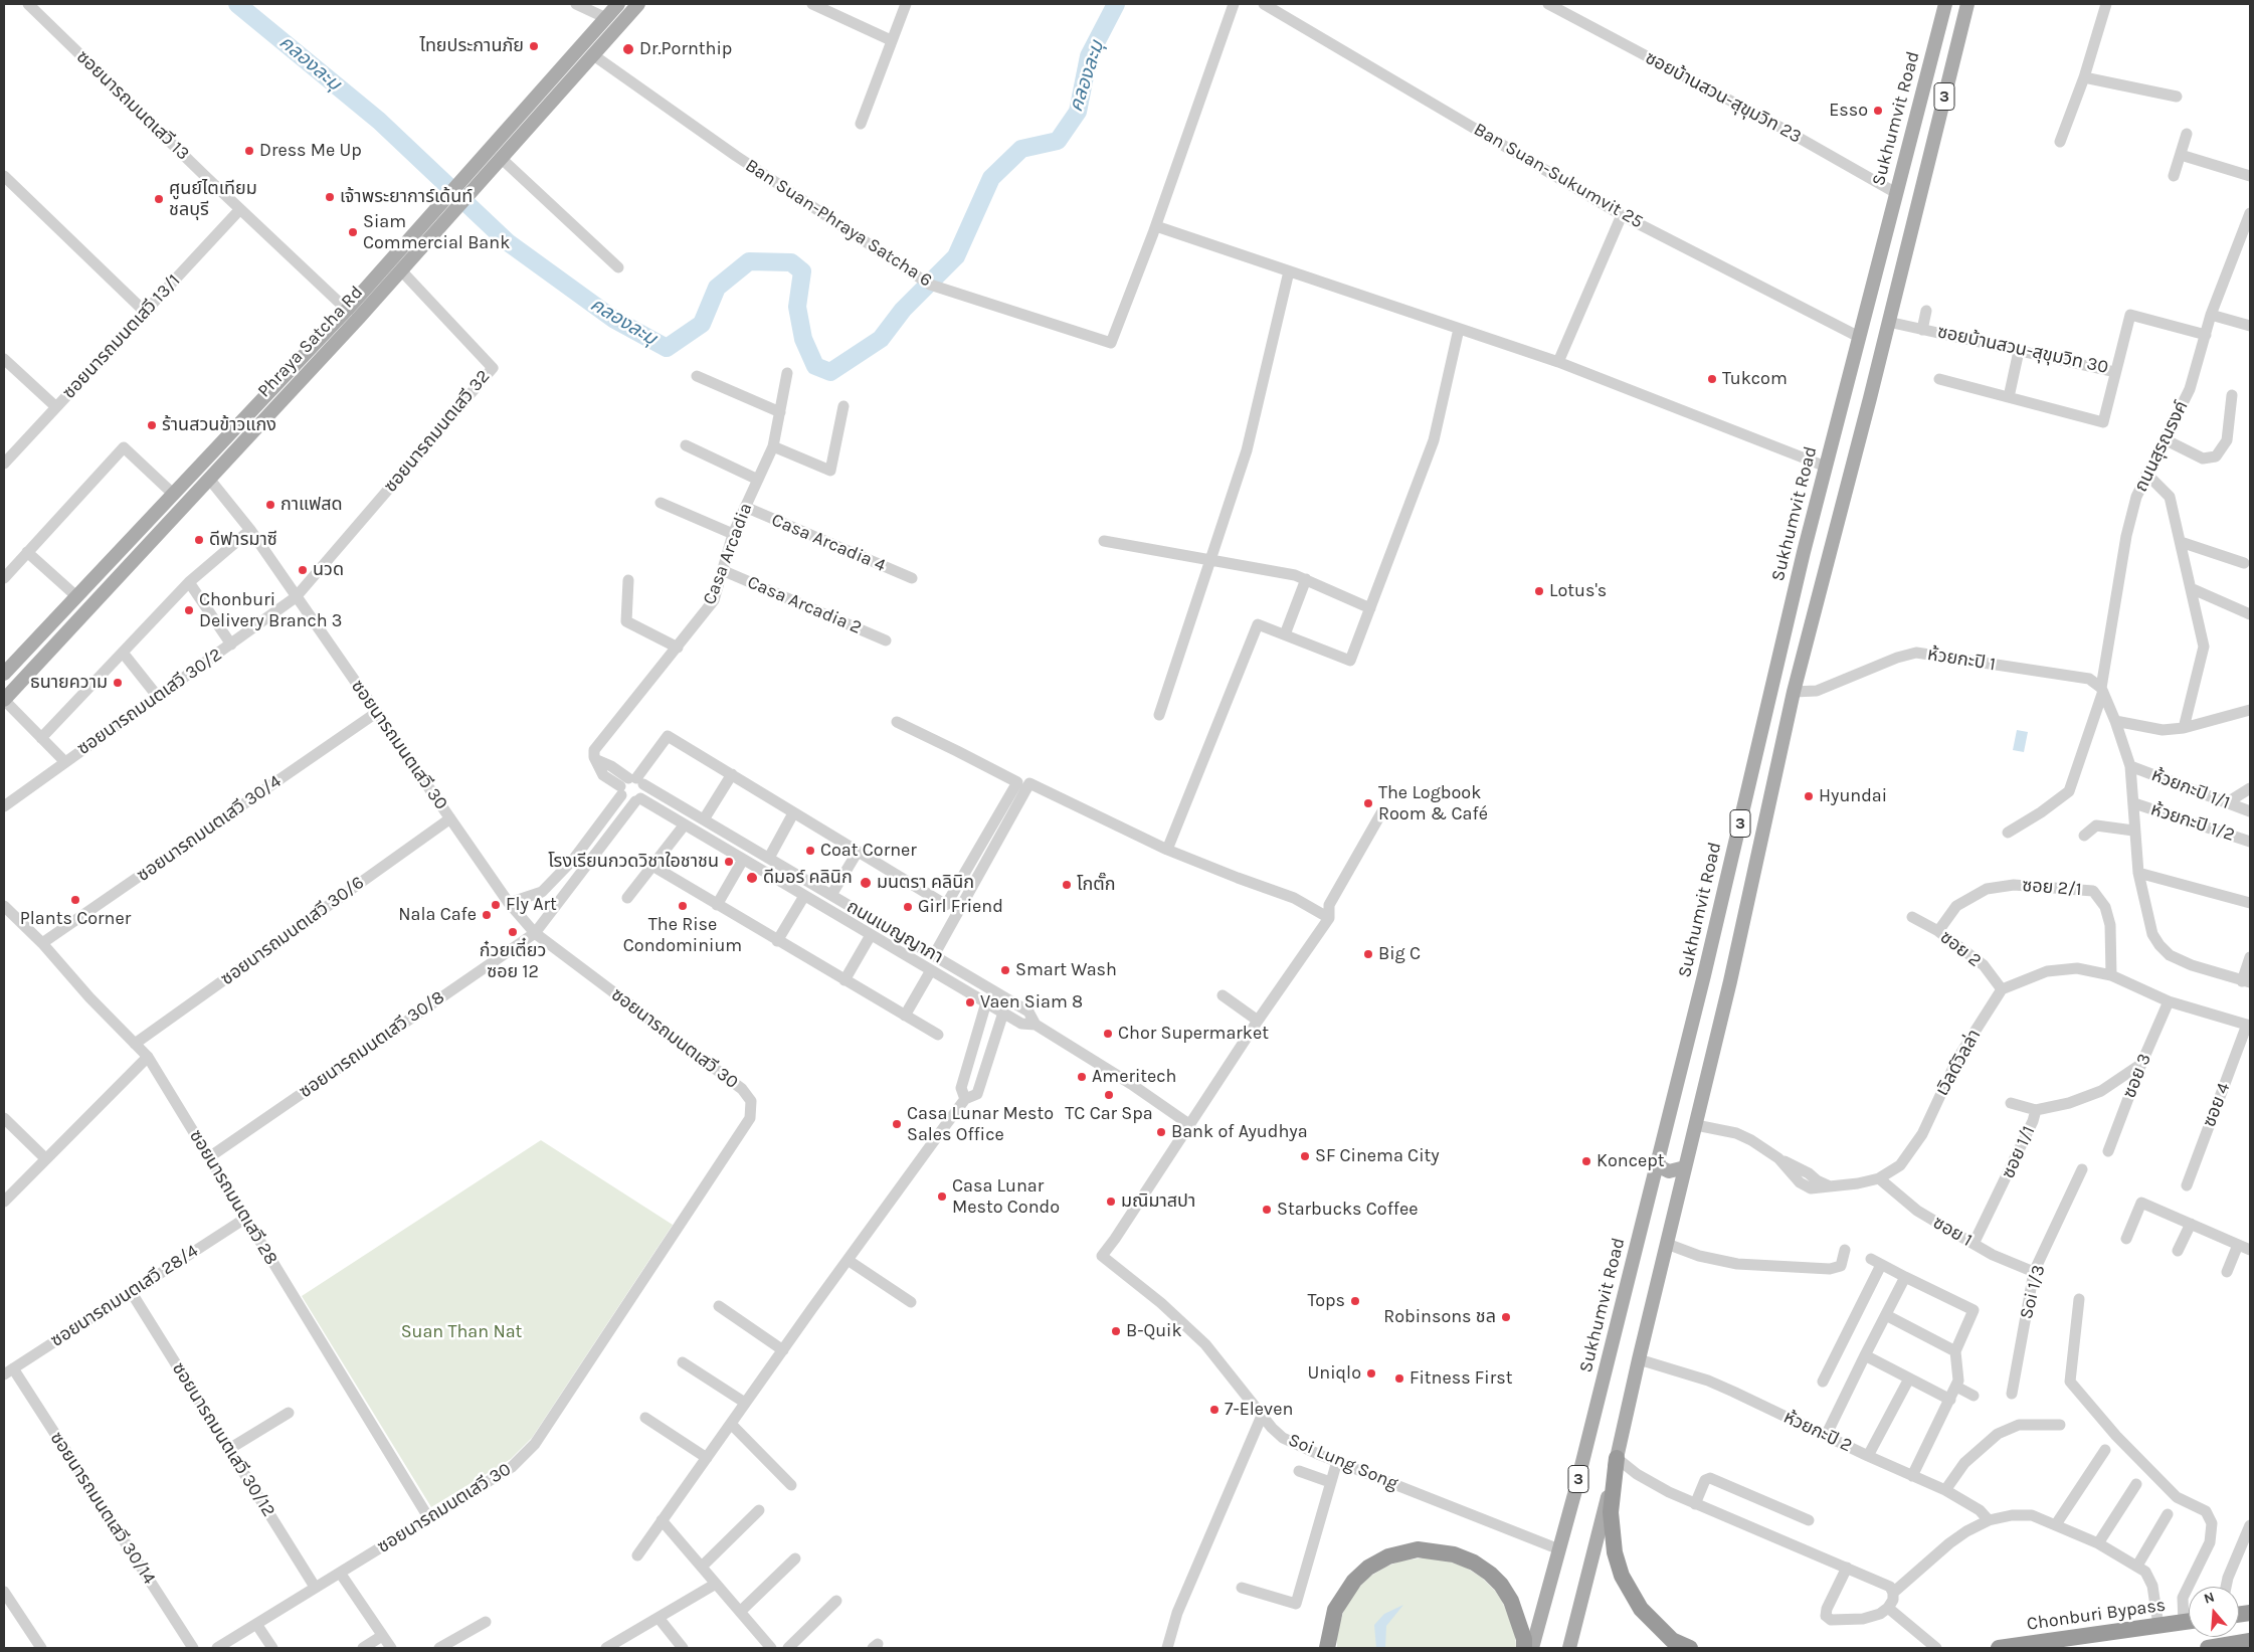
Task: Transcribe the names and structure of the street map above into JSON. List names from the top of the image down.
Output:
{
  "streets": {
    "highway": ["Chonburi Bypass"],
    "main road": ["3", "Sukhumvit Road", "Phraya Satcha Rd"],
    "street": [
      "ซอยบ้านสวน-สุขุมวิท 23",
      "ซอยนารถมนตเสวี 13",
      "Ban Suan-Sukumvit 25",
      "Ban Suan-Phraya Satcha 6",
      "ซอยนารถมนตเสวี 13/1",
      "ซอยบ้านสวน-สุขุมวิท 30",
      "ซอยนารถมนตเสวี 32",
      "ถนนสุรณรงค์",
      "Casa Arcadia 4",
      "Casa Arcadia",
      "Casa Arcadia 2",
      "ห้วยกะปิ 1",
      "ซอยนารถมนตเสวี 30/2",
      "ซอยนารถมนตเสวี 30",
      "ห้วยกะปิ 1/1",
      "ห้วยกะปิ 1/2",
      "ซอยนารถมนตเสวี 30/4",
      "ซอย 2/1",
      "ซอยนารถมนตเสวี 30/6",
      "ถนนเบญญาภา",
      "ซอย 2",
      "ซอยนารถมนตเสวี 30/8",
      "เวิลด์วิลล่า",
      "ซอย 3",
      "ซอย 4",
      "ซอย 1/1",
      "ซอยนารถมนตเสวี 28",
      "ซอย 1",
      "Soi 1/3",
      "ซอยนารถมนตเสวี 28/4",
      "ห้วยกะปิ 2",
      "ซอยนารถมนตเสวี 30/12",
      "Soi Lung Song",
      "ซอยนารถมนตเสวี 30/14"
    ]
  },
  "crossings": [
    ["3", "ซอยบ้านสวน-สุขุมวิท 30"],
    ["3", "ห้วยกะปิ 1"],
    ["3", "เวิลด์วิลล่า"],
    ["3", "ห้วยกะปิ 2"],
    ["ซอยบ้านสวน-สุขุมวิท 23", "Sukhumvit Road"],
    ["ซอยนารถมนตเสวี 13", "ซอยนารถมนตเสวี 13/1"],
    ["ซอยนารถมนตเสวี 13", "Phraya Satcha Rd"],
    ["Sukhumvit Road", "Ban Suan-Sukumvit 25"],
    ["Sukhumvit Road", "Soi Lung Song"],
    ["Ban Suan-Phraya Satcha 6", "Phraya Satcha Rd"],
    ["Phraya Satcha Rd", "ซอยนารถมนตเสวี 32"],
    ["Phraya Satcha Rd", "ซอยนารถมนตเสวี 30"],
    ["ซอยบ้านสวน-สุขุมวิท 30", "ถนนสุรณรงค์"],
    ["ซอยนารถมนตเสวี 32", "ซอยนารถมนตเสวี 30/2"],
    ["ซอยนารถมนตเสวี 32", "ซอยนารถมนตเสวี 30"],
    ["ถนนสุรณรงค์", "ห้วยกะปิ 1"],
    ["Casa Arcadia 4", "Casa Arcadia"],
    ["Casa Arcadia", "Casa Arcadia 2"],
    ["Casa Arcadia", "ถนนเบญญาภา"],
    ["ซอยนารถมนตเสวี 30/2", "ซอยนารถมนตเสวี 30"],
    ["ซอยนารถมนตเสวี 30", "ซอยนารถมนตเสวี 30/4"],
    ["ซอยนารถมนตเสวี 30", "ซอยนารถมนตเสวี 30/6"],
    ["ซอยนารถมนตเสวี 30", "ซอยนารถมนตเสวี 30/8"],
    ["ซอยนารถมนตเสวี 30", "ซอยนารถมนตเสวี 28"],
    ["ซอยนารถมนตเสวี 30", "ซอยนารถมนตเสวี 30/12"],
    ["ซอยนารถมนตเสวี 30/4", "ซอยนารถมนตเสวี 28"],
    ["ซอย 2/1", "ซอย 2"],
    ["ซอยนารถมนตเสวี 30/6", "ซอยนารถมนตเสวี 28"],
    ["ถนนเบญญาภา", "ซอยนารถมนตเสวี 30/8"],
    ["ถนนเบญญาภา", "Soi Lung Song"],
    ["ซอย 2", "เวิลด์วิลล่า"],
    ["ซอยนารถมนตเสวี 30/8", "ซอยนารถมนตเสวี 28"],
    ["เวิลด์วิลล่า", "ซอย 1"],
    ["ซอย 3", "ซอย 1/1"],
    ["ซอย 1/1", "ซอย 1"],
    ["ซอยนารถมนตเสวี 28", "ซอยนารถมนตเสวี 28/4"],
    ["ซอย 1", "Soi 1/3"],
    ["ซอยนารถมนตเสวี 28/4", "ซอยนารถมนตเสวี 30/12"],
    ["ซอยนารถมนตเสวี 28/4", "ซอยนารถมนตเสวี 30/14"]
  ],
  "water": ["คลองละมุ"],
  "parks": ["Suan Than Nat"],
  "places": [
    "ไทยประกานภัย",
    "Dr.Pornthip",
    "Esso",
    "Dress Me Up",
    "เจ้าพระยาการ์เด้นท์",
    "ศูนย์ไตเทียม ชลบุรี",
    "Siam Commercial Bank",
    "Tukcom",
    "ร้านสวนข้าวแกง",
    "กาแฟสด",
    "ดีฟารมาซี",
    "นวด",
    "Lotus's",
    "Chonburi Delivery Branch 3",
    "ธนายความ",
    "Hyundai",
    "The Logbook Room & Café",
    "Coat Corner",
    "โรงเรียนกวดวิชาใอชาชน",
    "ดีมอร์ คลินิก",
    "มนตรา คลินิก",
    "โกตั๊ก",
    "Plants Corner",
    "Fly Art",
    "The Rise Condominium",
    "Girl Friend",
    "Nala Cafe",
    "ก๋วยเตี๋ยว ซอย 12",
    "Big C",
    "Smart Wash",
    "Vaen Siam 8",
    "Chor Supermarket",
    "Ameritech",
    "TC Car Spa",
    "Casa Lunar Mesto Sales Office",
    "Bank of Ayudhya",
    "SF Cinema City",
    "Koncept",
    "Casa Lunar Mesto Condo",
    "มณิมาสปา",
    "Starbucks Coffee",
    "Tops",
    "Robinsons ชล",
    "B-Quik",
    "Uniqlo",
    "Fitness First",
    "7-Eleven"
  ],
  "north": "top"
}
